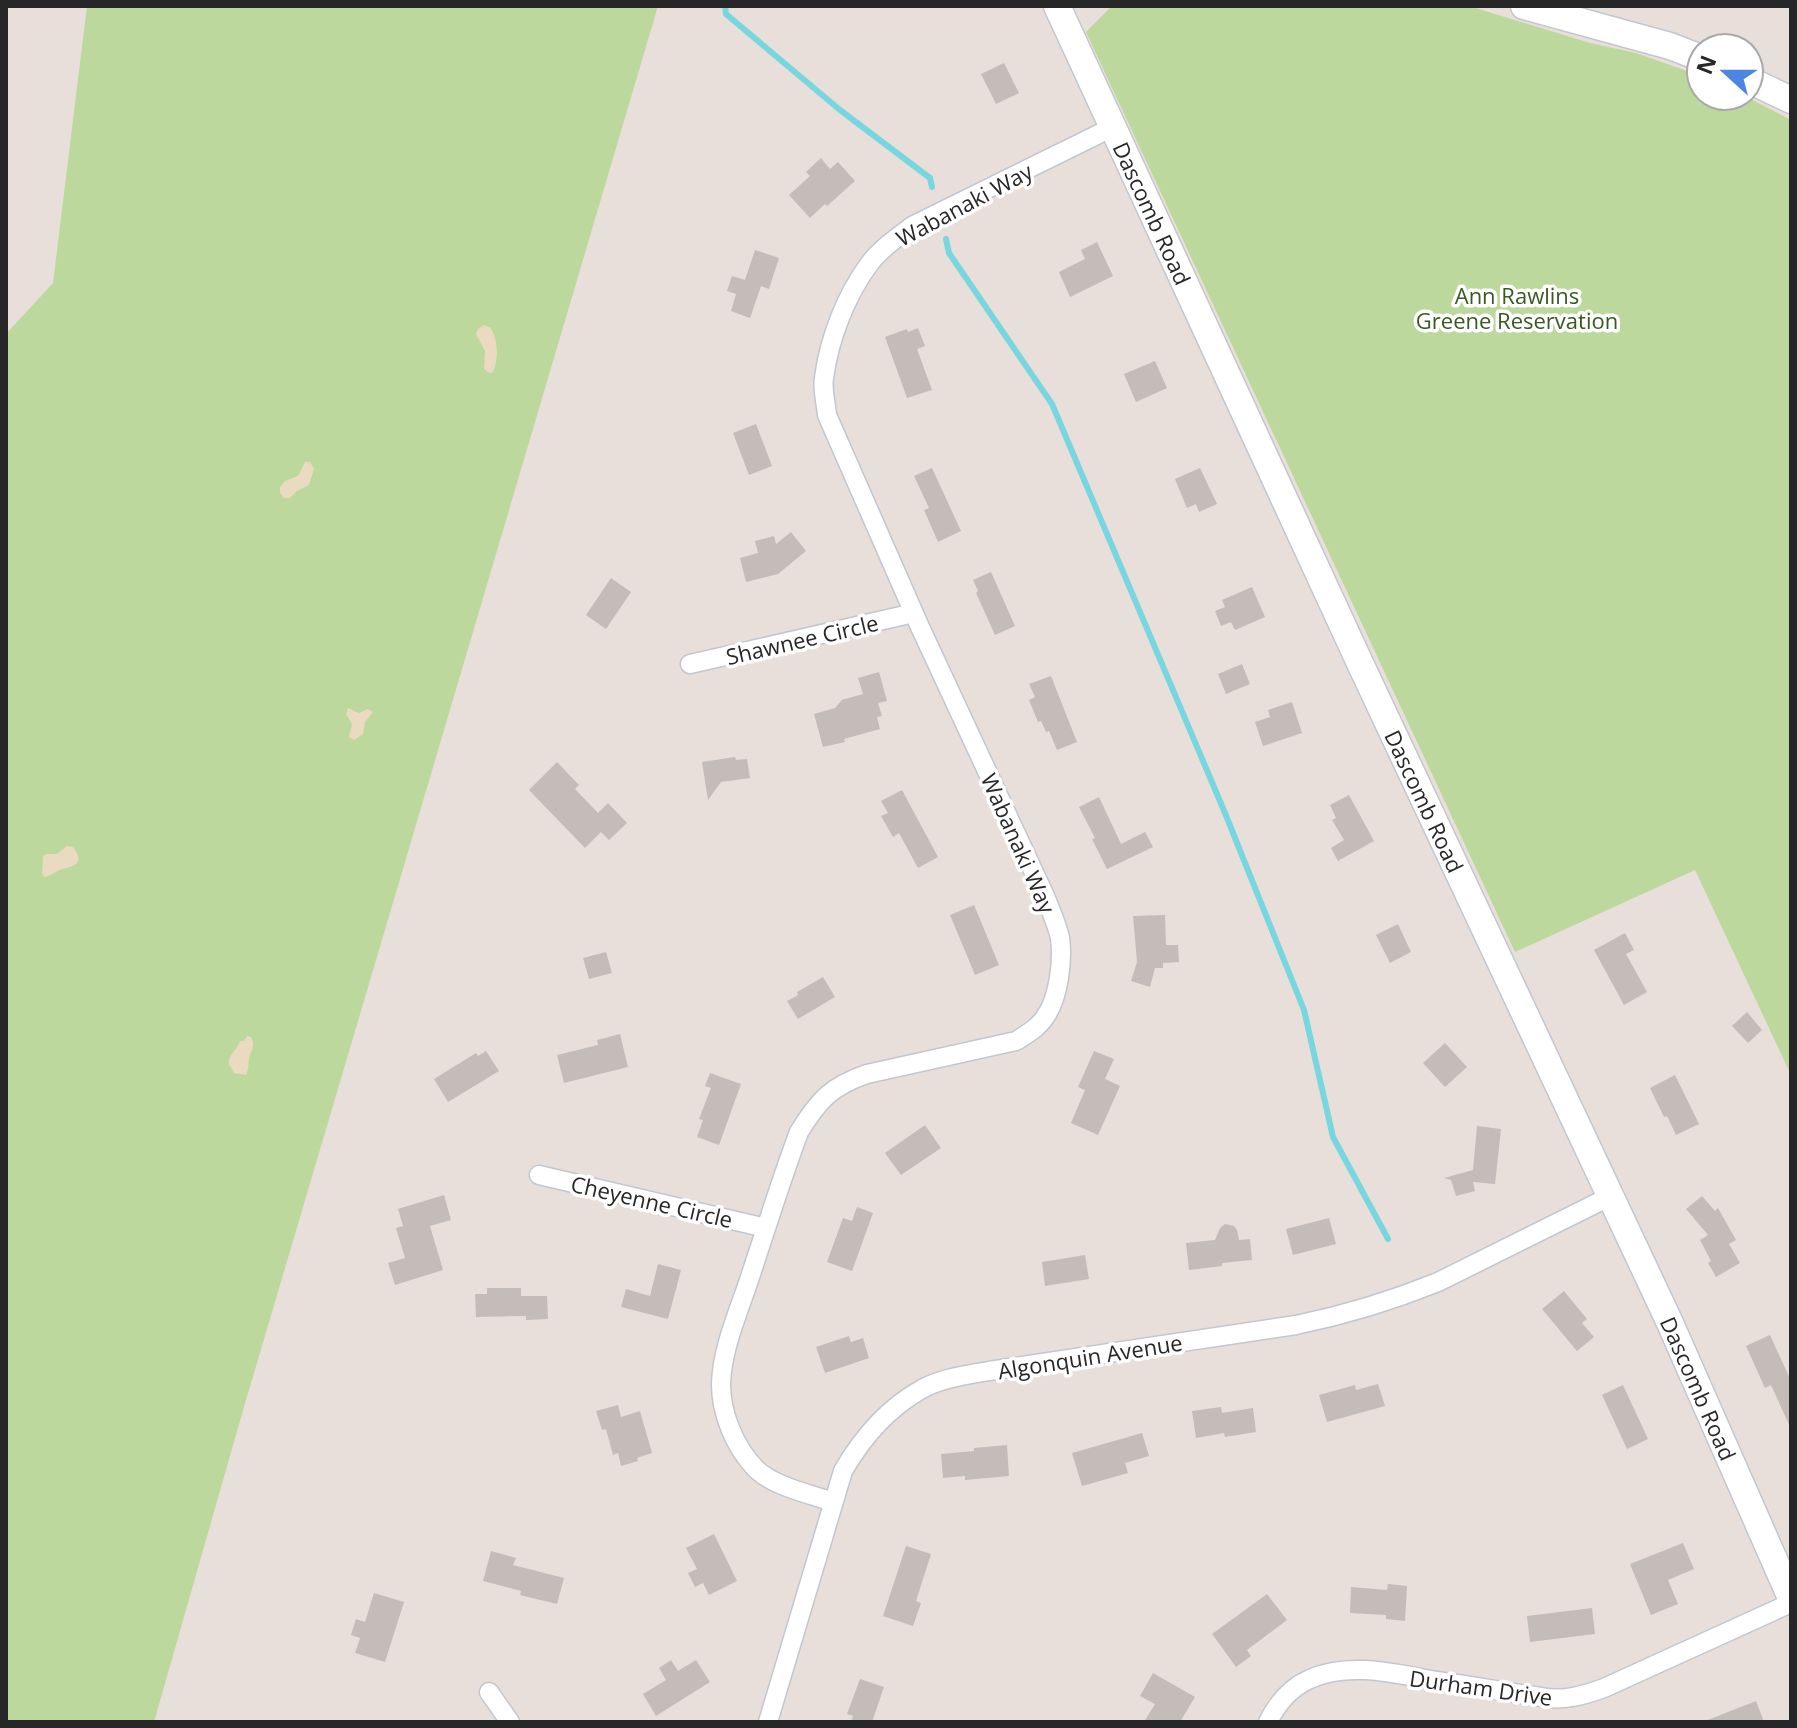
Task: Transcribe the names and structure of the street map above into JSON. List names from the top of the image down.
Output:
{
  "streets": {
    "main road": ["Dascomb Road"],
    "street": [
      "Wabanaki Way",
      "Shawnee Circle",
      "Cheyenne Circle",
      "Algonquin Avenue",
      "Durham Drive"
    ]
  },
  "crossings": [
    ["Wabanaki Way", "Dascomb Road"],
    ["Wabanaki Way", "Shawnee Circle"],
    ["Wabanaki Way", "Cheyenne Circle"],
    ["Wabanaki Way", "Algonquin Avenue"],
    ["Dascomb Road", "Algonquin Avenue"],
    ["Dascomb Road", "Durham Drive"]
  ],
  "parks": ["Ann Rawlins Greene Reservation"],
  "north": "left"
}
